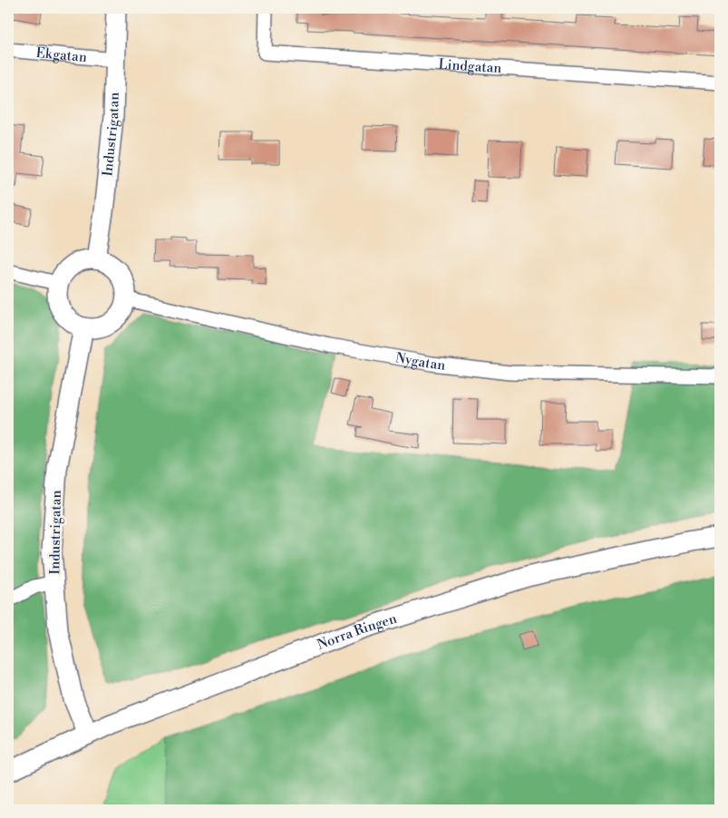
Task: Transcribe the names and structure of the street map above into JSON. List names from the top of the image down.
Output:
{
  "streets": {
    "street": [
      "Ekgatan",
      "Lindgatan",
      "Industrigatan",
      "Nygatan",
      "Norra Ringen"
    ]
  },
  "crossings": [
    ["Ekgatan", "Industrigatan"],
    ["Industrigatan", "Nygatan"],
    ["Industrigatan", "Norra Ringen"]
  ]
}
